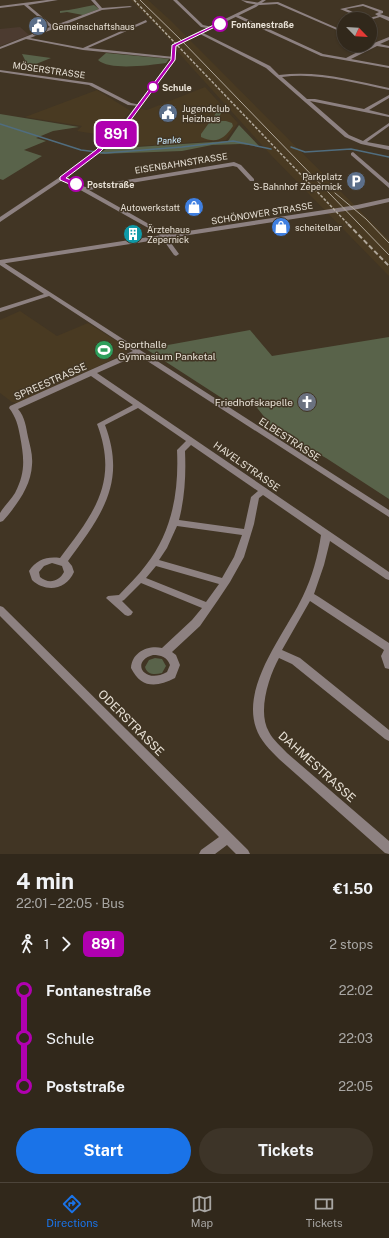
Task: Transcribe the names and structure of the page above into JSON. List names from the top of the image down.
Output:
{
  "streets": {
    "street": [
      "MÖSERSTRASSE",
      "EISENBAHNSTRASSE",
      "SCHÖNOWER STRASSE",
      "SPREESTRASSE",
      "ELBESTRASSE",
      "HAVELSTRASSE",
      "ODERSTRASSE",
      "DAHMESTRASSE"
    ]
  },
  "crossings": [
    ["SCHÖNOWER STRASSE", "ELBESTRASSE"],
    ["SPREESTRASSE", "ELBESTRASSE"],
    ["SPREESTRASSE", "HAVELSTRASSE"],
    ["HAVELSTRASSE", "DAHMESTRASSE"]
  ],
  "water": ["Panke"],
  "places": {
    "other": ["Fontanestraße", "Schule", "Poststraße"],
    "public building": ["Gemeinschaftshaus", "Jugendclub Heizhaus"],
    "parking": ["Parkplatz S-Bahnhof Zepernick"],
    "shop": ["Autowerkstatt", "scheitelbar"],
    "building": ["Ärztehaus Zepernick"],
    "sports": ["Sporthalle Gymnasium Panketal"],
    "church": ["Friedhofskapelle"]
  },
  "lines": ["bus line 891"],
  "north": "bottom right",
  "page": {
    "on_map": "891",
    "heading": ["4 min", "22:01 – 22:05 · Bus", "€1.50"],
    "legs": ["1", "891", "2 stops"],
    "list": [
      {
        "name": "Fontanestraße",
        "value": "22:02"
      },
      {
        "name": "Schule",
        "value": "22:03"
      },
      {
        "name": "Poststraße",
        "value": "22:05"
      }
    ],
    "buttons": ["Start", "Tickets"],
    "tabs": ["Directions", "Map", "Tickets"]
  }
}
